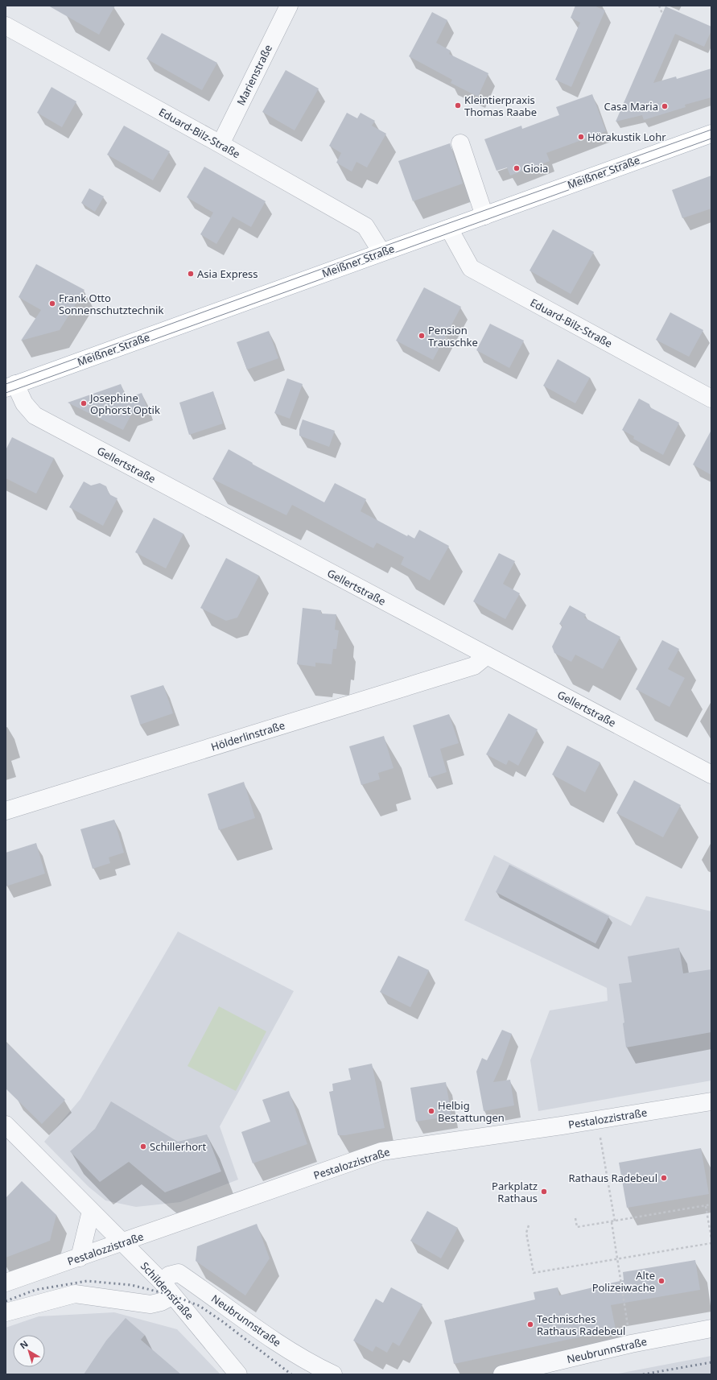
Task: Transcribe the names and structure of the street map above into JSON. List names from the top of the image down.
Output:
{
  "streets": {
    "main road": ["Meißner Straße"],
    "street": [
      "Marienstraße",
      "Eduard-Bilz-Straße",
      "Gellertstraße",
      "Hölderlinstraße",
      "Pestalozzistraße",
      "Schildenstraße",
      "Neubrunnstraße"
    ]
  },
  "crossings": [
    ["Marienstraße", "Eduard-Bilz-Straße"],
    ["Eduard-Bilz-Straße", "Meißner Straße"],
    ["Meißner Straße", "Gellertstraße"],
    ["Gellertstraße", "Hölderlinstraße"],
    ["Pestalozzistraße", "Schildenstraße"],
    ["Schildenstraße", "Neubrunnstraße"]
  ],
  "places": [
    "Kleintierpraxis Thomas Raabe",
    "Casa Maria",
    "Hörakustik Lohr",
    "Gioia",
    "Asia Express",
    "Frank Otto Sonnenschutztechnik",
    "Pension Trauschke",
    "Josephine Ophorst Optik",
    "Helbig Bestattungen",
    "Schillerhort",
    "Rathaus Radebeul",
    "Parkplatz Rathaus",
    "Alte Polizeiwache",
    "Technisches Rathaus Radebeul"
  ],
  "north": "top left"
}
